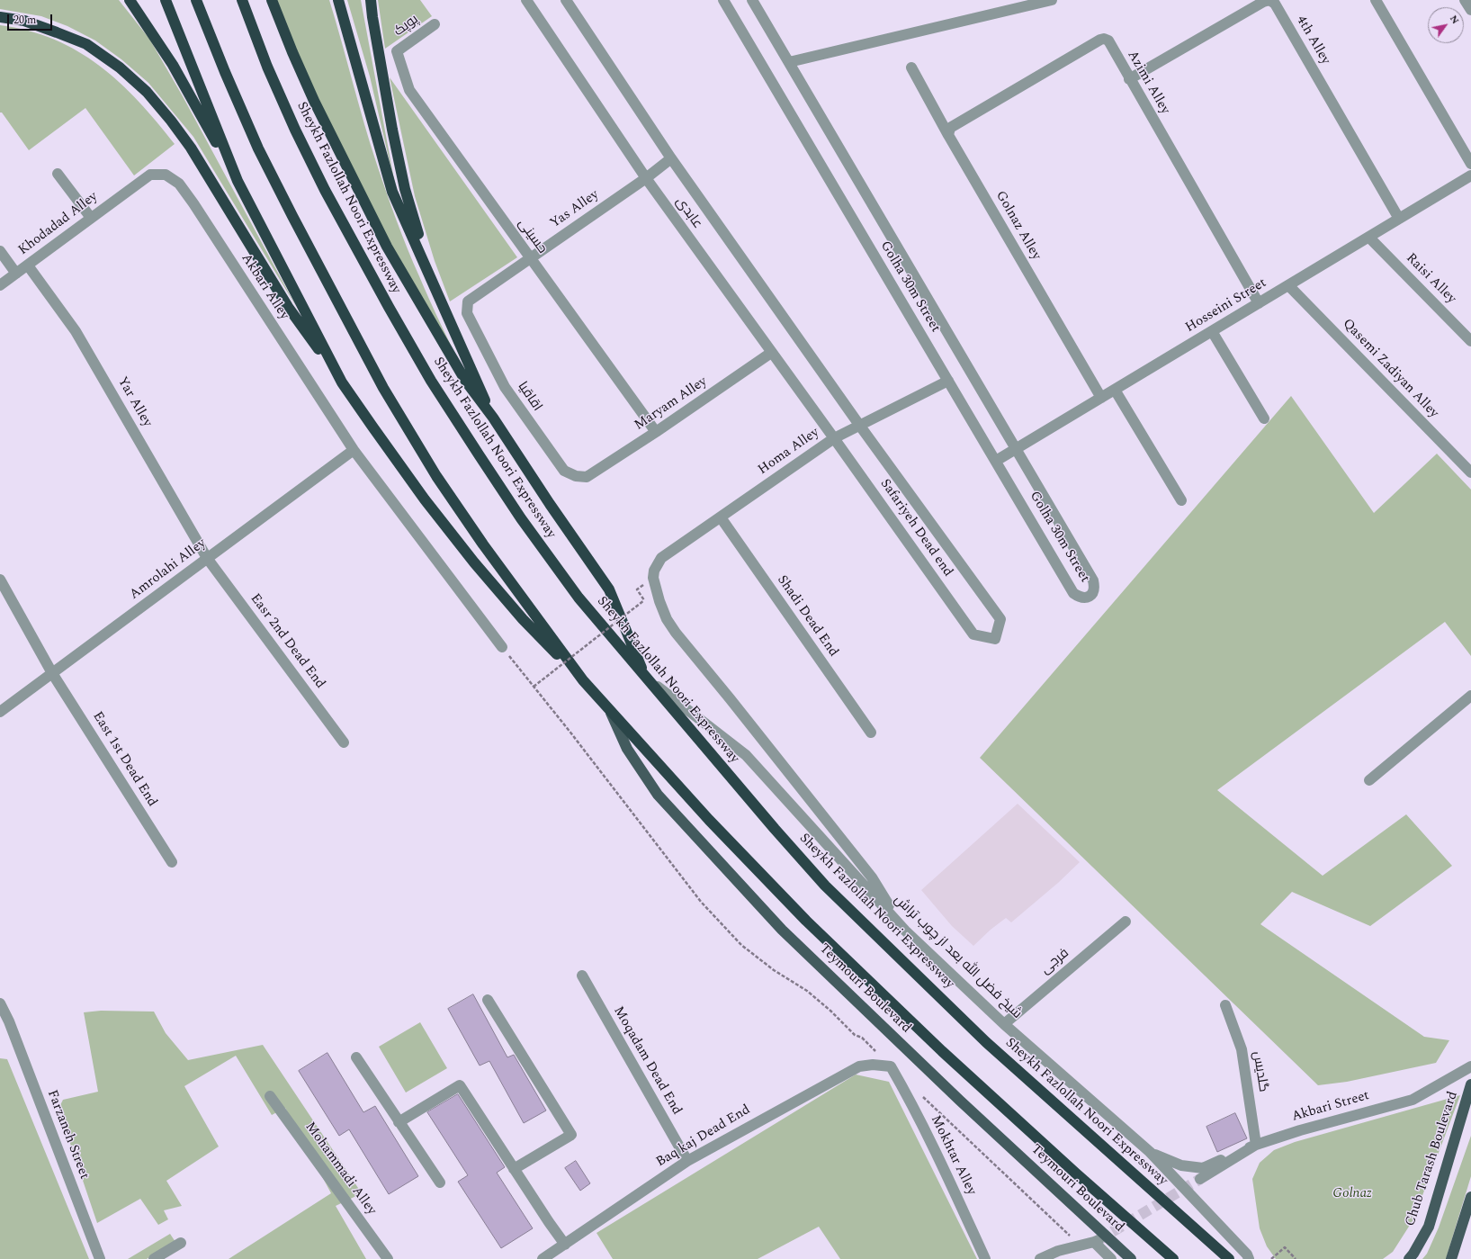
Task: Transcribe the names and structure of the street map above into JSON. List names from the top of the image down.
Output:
{
  "streets": {
    "highway": ["Sheykh Fazlollah Noori Expressway"],
    "main road": ["Teymouri Boulevard", "Chub Tarash Boulevard"],
    "street": [
      "پوپک",
      "4th Alley",
      "Azimi Alley",
      "Yas Alley",
      "عابدی",
      "Khodadad Alley",
      "Golnaz Alley",
      "حسینی",
      "Raisi Alley",
      "Akbari Alley",
      "Golha 30m Street",
      "Hosseini Street",
      "Qasemi Zadiyan Alley",
      "اقاقیا",
      "Yar Alley",
      "Maryam Alley",
      "Homa Alley",
      "Safariyeh Dead end",
      "Amrolahi Alley",
      "Shadi Dead End",
      "Easr 2nd Dead End",
      "East 1st Dead End",
      "شیخ فضل الله بعد از چوب تراش",
      "فرجی",
      "Moqadam Dead End",
      "گلدیس",
      "Akbari Street",
      "Farzaneh Street",
      "Baq kaj Dead End",
      "Mokhtar Alley",
      "Mohammadi Alley"
    ]
  },
  "crossings": [
    ["پوپک", "حسینی"],
    ["4th Alley", "Azimi Alley"],
    ["4th Alley", "Hosseini Street"],
    ["Azimi Alley", "Golnaz Alley"],
    ["Azimi Alley", "Hosseini Street"],
    ["Sheykh Fazlollah Noori Expressway", "شیخ فضل الله بعد از چوب تراش"],
    ["Yas Alley", "عابدی"],
    ["Yas Alley", "حسینی"],
    ["Yas Alley", "اقاقیا"],
    ["عابدی", "Maryam Alley"],
    ["عابدی", "Homa Alley"],
    ["عابدی", "Safariyeh Dead end"],
    ["Khodadad Alley", "Akbari Alley"],
    ["Khodadad Alley", "Yar Alley"],
    ["Golnaz Alley", "Hosseini Street"],
    ["حسینی", "Maryam Alley"],
    ["Raisi Alley", "Hosseini Street"],
    ["Akbari Alley", "Amrolahi Alley"],
    ["Golha 30m Street", "Hosseini Street"],
    ["Golha 30m Street", "Homa Alley"],
    ["Hosseini Street", "Qasemi Zadiyan Alley"],
    ["اقاقیا", "Maryam Alley"],
    ["Yar Alley", "Amrolahi Alley"],
    ["Yar Alley", "Easr 2nd Dead End"],
    ["Homa Alley", "Safariyeh Dead end"],
    ["Homa Alley", "Shadi Dead End"],
    ["Homa Alley", "شیخ فضل الله بعد از چوب تراش"],
    ["Amrolahi Alley", "Easr 2nd Dead End"],
    ["Amrolahi Alley", "East 1st Dead End"],
    ["شیخ فضل الله بعد از چوب تراش", "فرجی"],
    ["Moqadam Dead End", "Baq kaj Dead End"],
    ["گلدیس", "Akbari Street"],
    ["Baq kaj Dead End", "Mokhtar Alley"]
  ],
  "parks": ["Golnaz"],
  "scale_bar": "20 m",
  "north": "top right"
}
